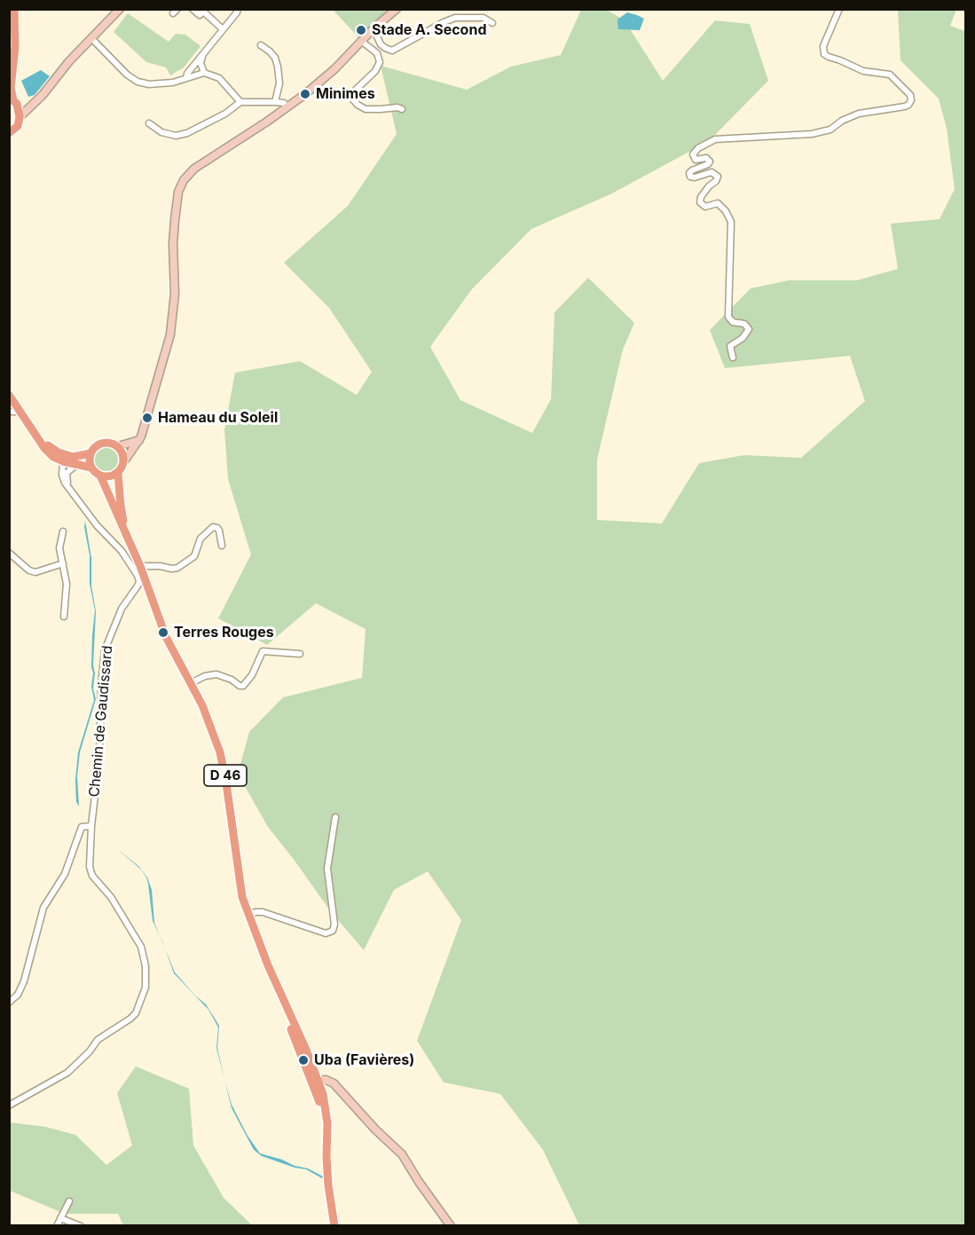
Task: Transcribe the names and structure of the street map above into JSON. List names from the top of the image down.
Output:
{
  "streets": {
    "main road": ["D 46"],
    "street": ["Chemin de Gaudissard"]
  },
  "places": [
    "Stade A. Second",
    "Minimes",
    "Hameau du Soleil",
    "Terres Rouges",
    "Uba (Favières)"
  ]
}
